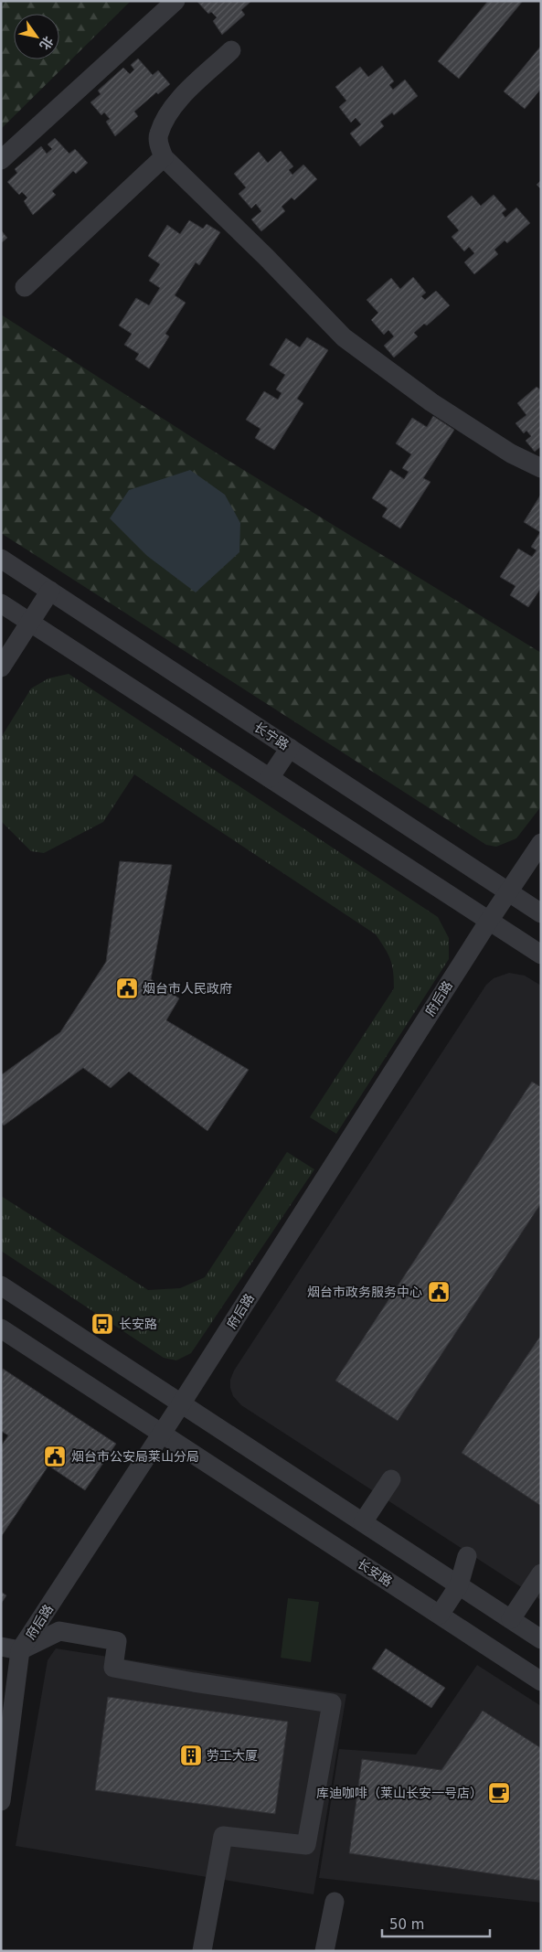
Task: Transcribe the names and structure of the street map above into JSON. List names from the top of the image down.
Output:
{
  "streets": {
    "street": ["长宁路", "府后路", "长安路"]
  },
  "crossings": [
    ["长宁路", "府后路"],
    ["府后路", "长安路"]
  ],
  "places": {
    "public building": ["烟台市人民政府", "烟台市政务服务中心", "烟台市公安局莱山分局"],
    "bus stop": ["长安路"],
    "building": ["劳工大厦"],
    "cafe": ["库迪咖啡（莱山长安一号店）"]
  },
  "scale_bar": "50 m",
  "north": "bottom right"
}
